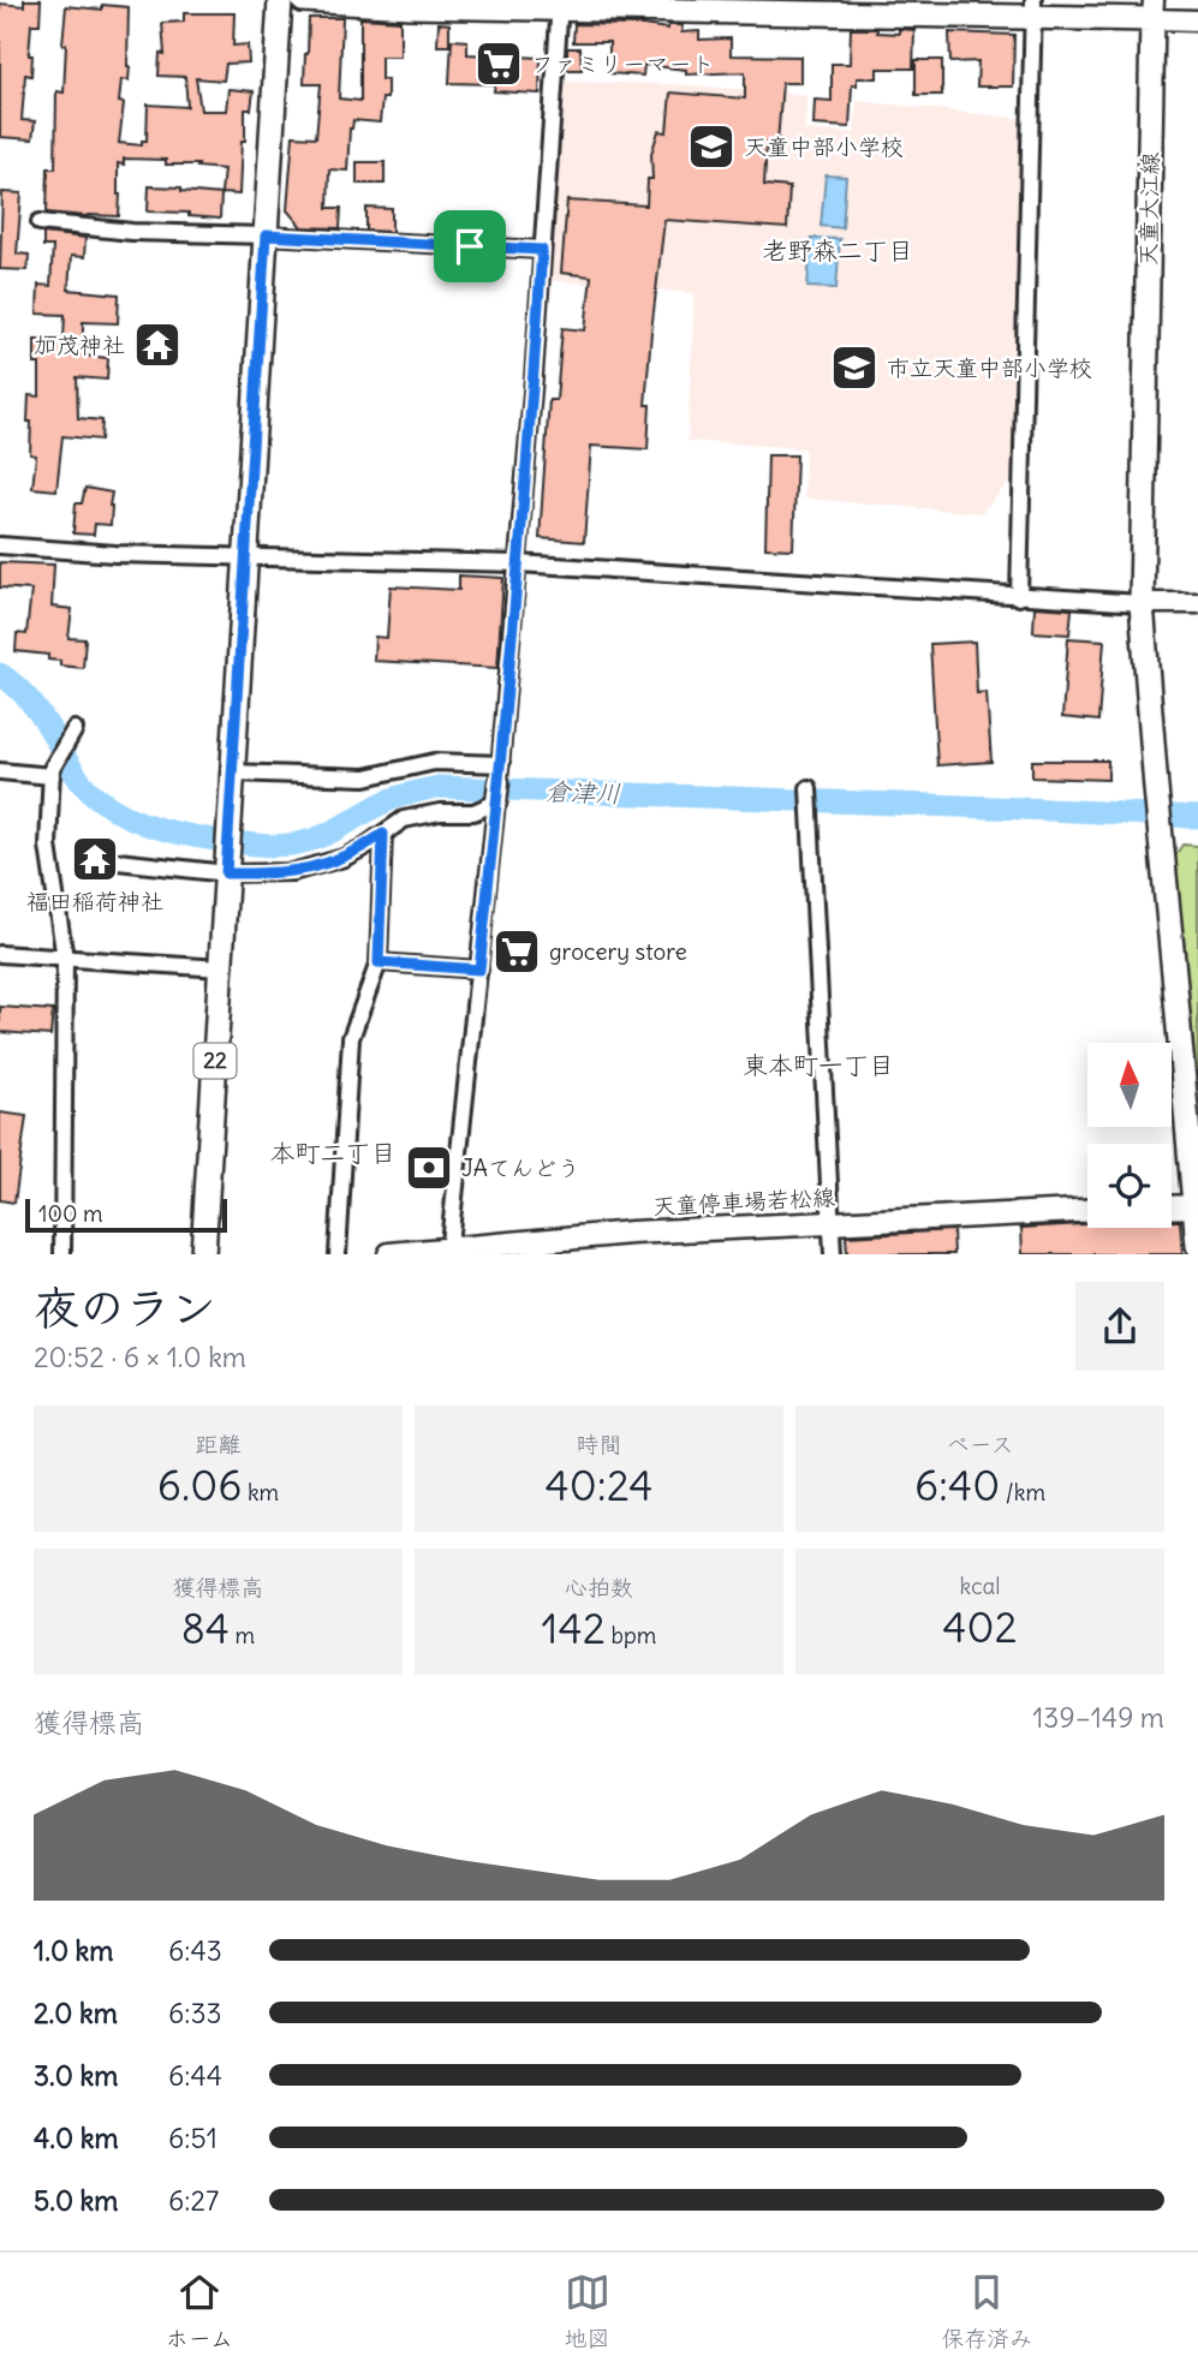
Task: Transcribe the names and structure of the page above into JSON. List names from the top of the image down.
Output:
{
  "streets": {
    "main road": ["天童大江線", "22", "天童停車場若松線"]
  },
  "districts": ["老野森二丁目", "東本町一丁目", "本町二丁目"],
  "water": ["倉津川"],
  "places": {
    "supermarket": ["ファミリーマート", "grocery store"],
    "school or university": ["天童中部小学校", "市立天童中部小学校"],
    "temple": ["加茂神社", "福田稲荷神社"],
    "bank": ["JAてんどう"]
  },
  "scale_bar": "100 m",
  "north": "top",
  "page": {
    "scale": "100 m",
    "heading": ["夜のラン", "20:52 · 6 × 1.0 km"],
    "stats": [
      ["距離", "6.06 km"],
      ["時間", "40:24"],
      ["ペース", "6:40 /km"],
      ["獲得標高", "84 m"],
      ["心拍数", "142 bpm"],
      ["kcal", "402"]
    ],
    "chart": ["獲得標高", "139–149 m"],
    "list": [
      {
        "name": "1.0 km",
        "note": "6:43"
      },
      {
        "name": "2.0 km",
        "note": "6:33"
      },
      {
        "name": "3.0 km",
        "note": "6:44"
      },
      {
        "name": "4.0 km",
        "note": "6:51"
      },
      {
        "name": "5.0 km",
        "note": "6:27"
      }
    ],
    "tabs": ["ホーム", "地図", "保存済み"]
  }
}
